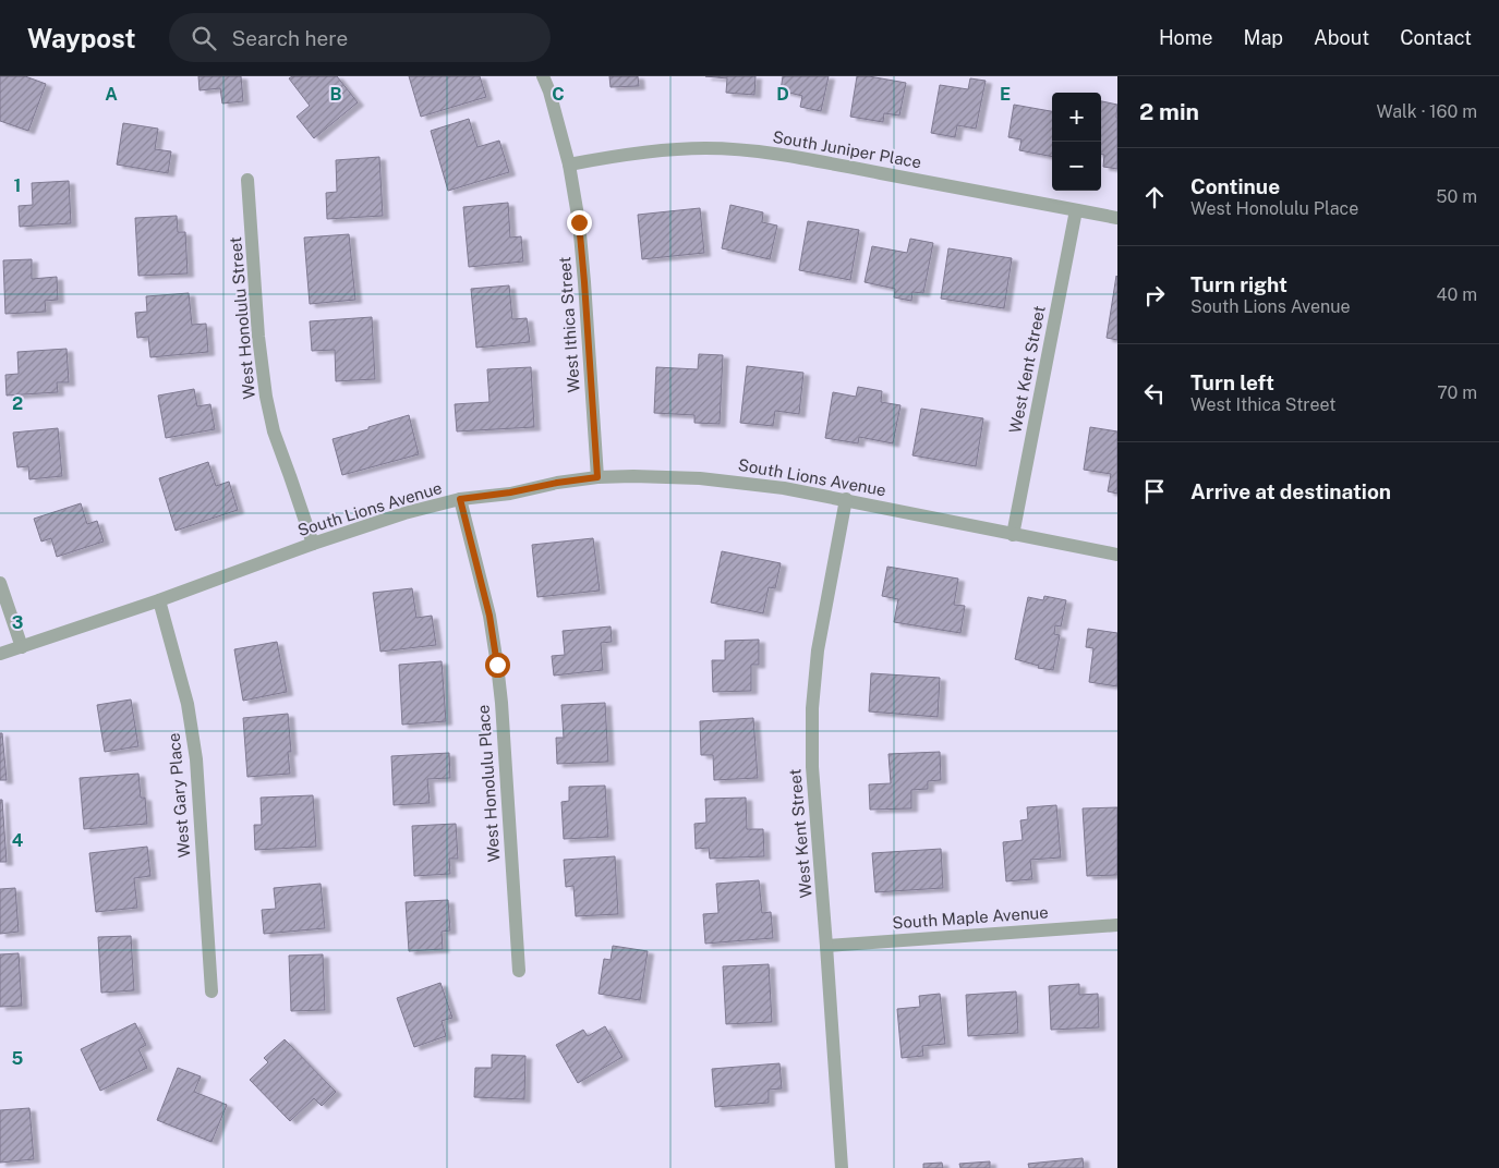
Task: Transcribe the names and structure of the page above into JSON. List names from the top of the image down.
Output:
{
  "streets": {
    "street": [
      "South Juniper Place",
      "West Honolulu Street",
      "West Ithica Street",
      "West Kent Street",
      "South Lions Avenue",
      "West Honolulu Place",
      "West Gary Place",
      "South Maple Avenue"
    ]
  },
  "crossings": [
    ["South Juniper Place", "West Ithica Street"],
    ["South Juniper Place", "West Kent Street"],
    ["West Honolulu Street", "South Lions Avenue"],
    ["West Ithica Street", "South Lions Avenue"],
    ["West Kent Street", "South Lions Avenue"],
    ["West Kent Street", "South Maple Avenue"],
    ["South Lions Avenue", "West Honolulu Place"],
    ["South Lions Avenue", "West Gary Place"]
  ],
  "page": {
    "header": "Waypost",
    "search": "Search here",
    "nav": [
      "Home",
      "Map",
      "About",
      "Contact"
    ],
    "heading": ["2 min", "Walk · 160 m"],
    "map_buttons": ["+", "−"],
    "list": [
      ["Continue", "West Honolulu Place", "50 m"],
      ["Turn right", "South Lions Avenue", "40 m"],
      ["Turn left", "West Ithica Street", "70 m"],
      "Arrive at destination"
    ]
  },
  "grid": {
    "columns": [
      "A",
      "B",
      "C",
      "D",
      "E"
    ],
    "rows": [
      "1",
      "2",
      "3",
      "4",
      "5"
    ]
  }
}
